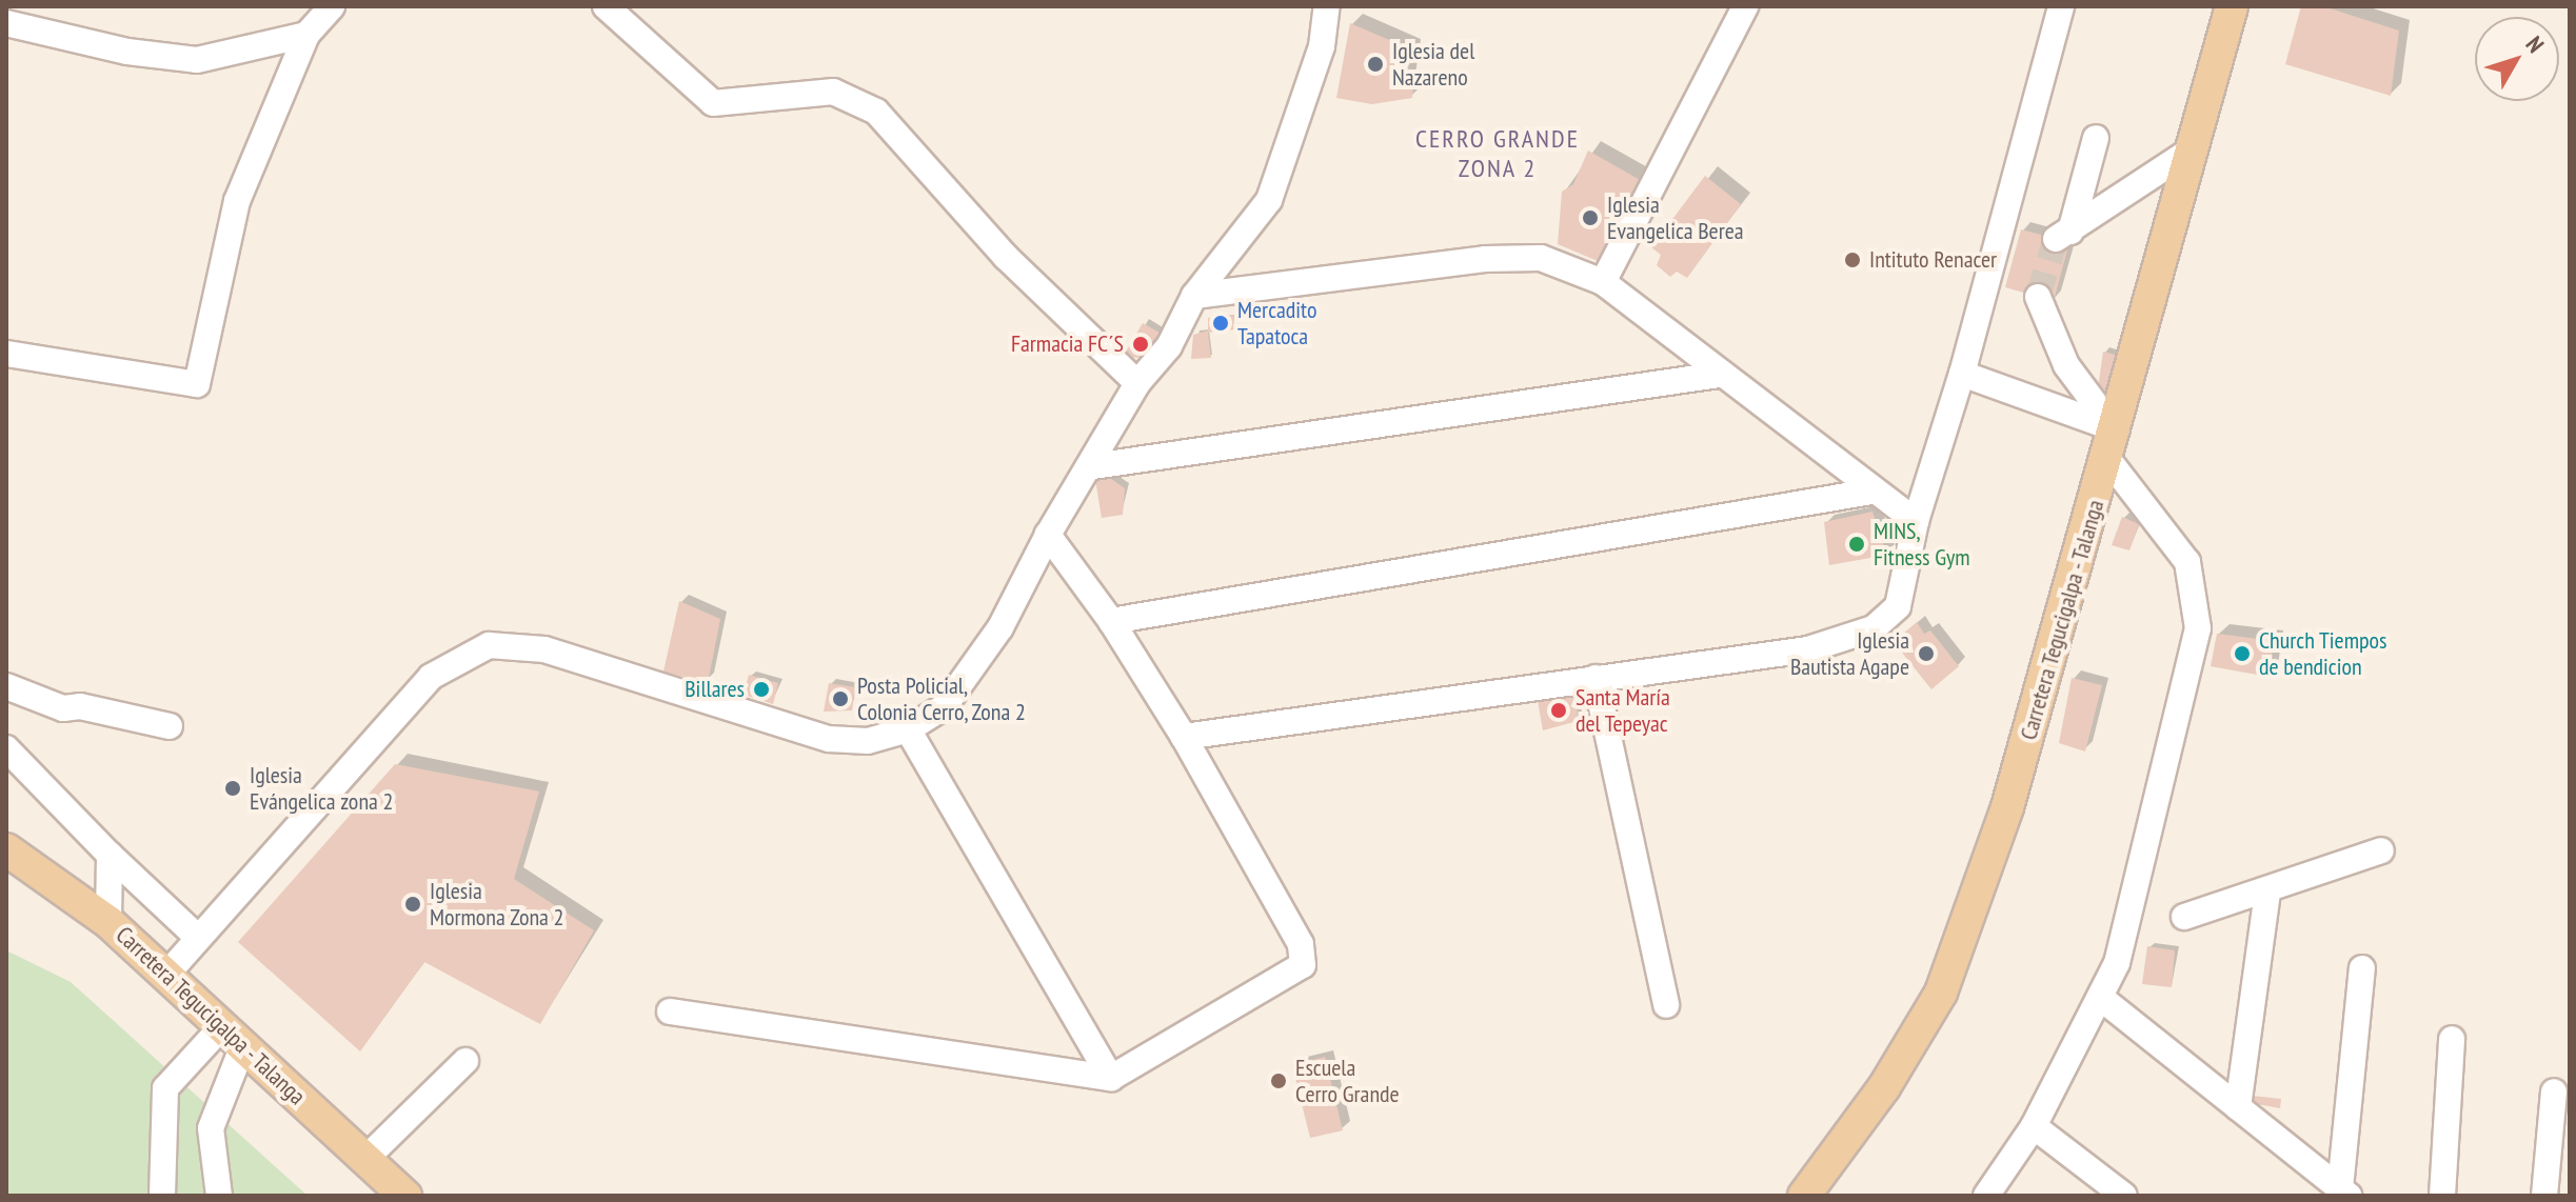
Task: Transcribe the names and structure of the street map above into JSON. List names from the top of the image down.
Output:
{
  "streets": {
    "main road": ["Carretera Tegucigalpa - Talanga"]
  },
  "districts": ["CERRO GRANDE ZONA 2"],
  "places": [
    "Iglesia del Nazareno",
    "Iglesia Evangelica Berea",
    "Intituto Renacer",
    "Mercadito Tapatoca",
    "Farmacia FC´S",
    "MINS, Fitness Gym",
    "Iglesia Bautista Agape",
    "Church Tiempos de bendicion",
    "Billares",
    "Posta Policial, Colonia Cerro, Zona 2",
    "Santa María del Tepeyac",
    "Iglesia Evángelica zona 2",
    "Iglesia Mormona Zona 2",
    "Escuela Cerro Grande"
  ],
  "north": "top right"
}
